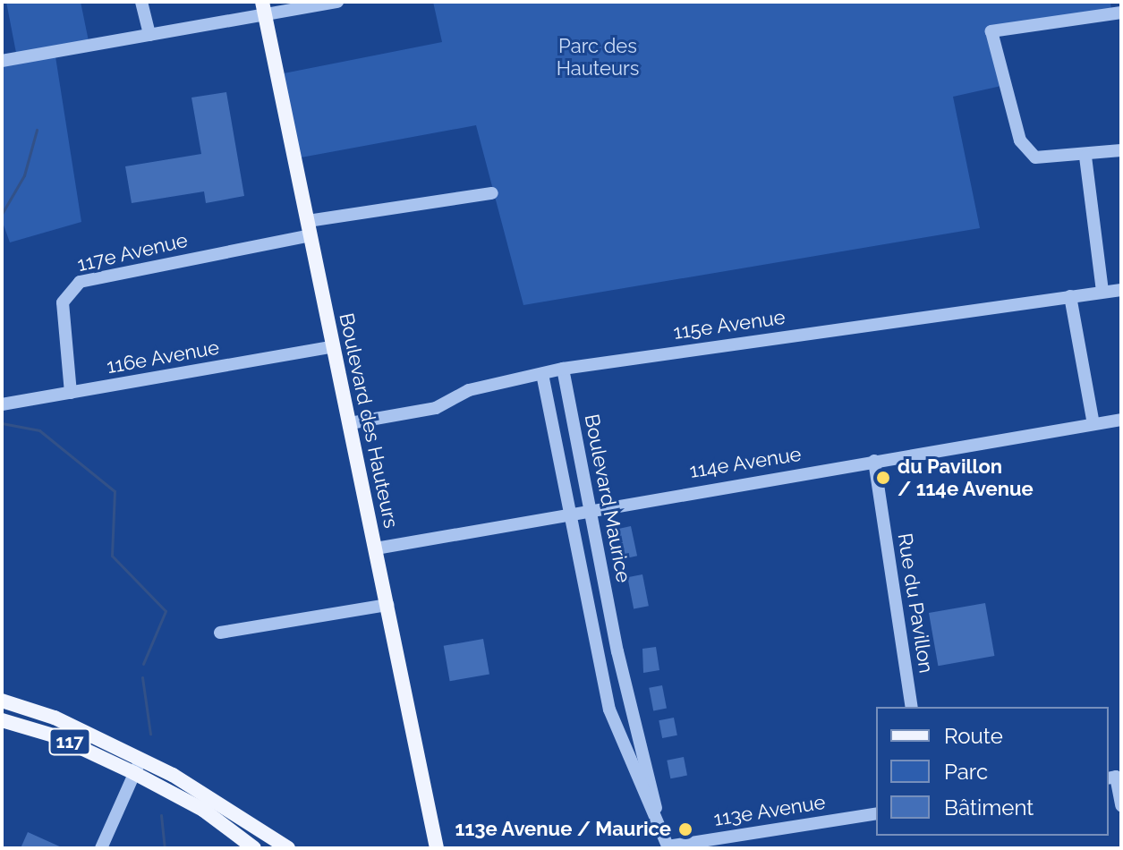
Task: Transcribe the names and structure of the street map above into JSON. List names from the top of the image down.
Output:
{
  "streets": {
    "main road": ["Boulevard des Hauteurs", "117"],
    "street": [
      "117e Avenue",
      "115e Avenue",
      "116e Avenue",
      "114e Avenue",
      "Boulevard Maurice",
      "Rue du Pavillon",
      "113e Avenue"
    ]
  },
  "crossings": [
    ["117e Avenue", "116e Avenue"],
    ["117e Avenue", "Boulevard des Hauteurs"],
    ["115e Avenue", "Boulevard des Hauteurs"],
    ["115e Avenue", "Boulevard Maurice"],
    ["116e Avenue", "Boulevard des Hauteurs"],
    ["Boulevard des Hauteurs", "114e Avenue"],
    ["114e Avenue", "Boulevard Maurice"],
    ["114e Avenue", "Rue du Pavillon"],
    ["Boulevard Maurice", "113e Avenue"]
  ],
  "parks": ["Parc des Hauteurs"],
  "places": ["du Pavillon / 114e Avenue", "113e Avenue / Maurice"],
  "legend": ["Route", "Parc", "Bâtiment"]
}
